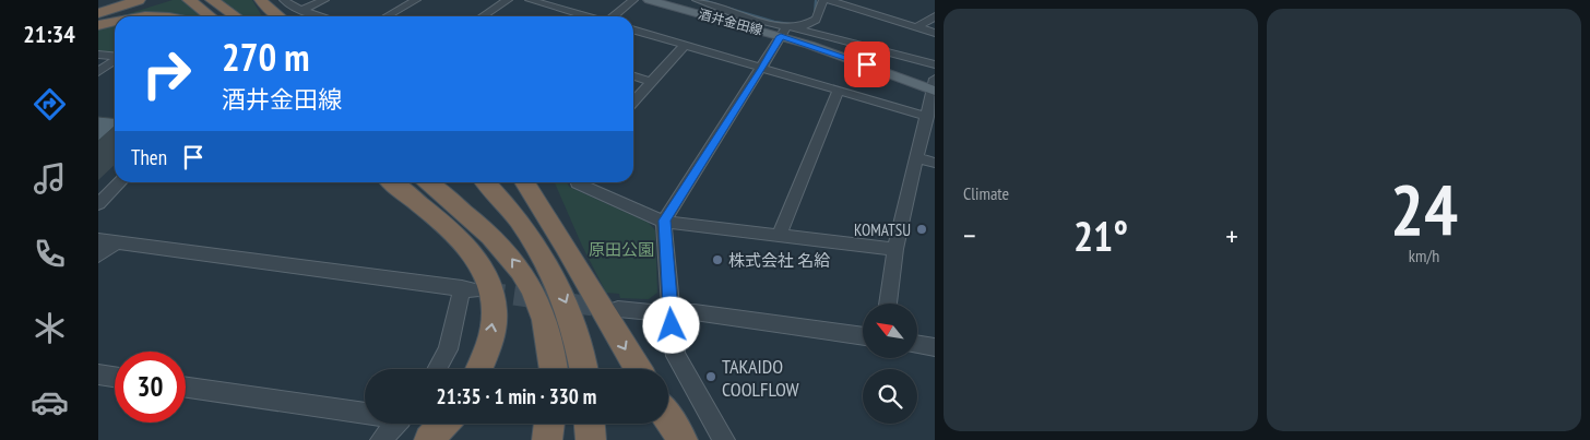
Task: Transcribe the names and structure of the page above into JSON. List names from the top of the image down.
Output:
{
  "streets": {
    "main road": ["酒井金田線"]
  },
  "parks": ["原田公園"],
  "places": ["KOMATSU", "株式会社 名給", "TAKAIDO COOLFLOW"],
  "north": "top left",
  "page": {
    "tabs": "21:34",
    "tile": [
      "Climate",
      ["24", "km/h"]
    ],
    "turn": ["270 m", "酒井金田線"],
    "then": "Then",
    "heat": ["−", "21°", "+"],
    "limit": "30",
    "trip": "21:35 · 1 min · 330 m"
  }
}
